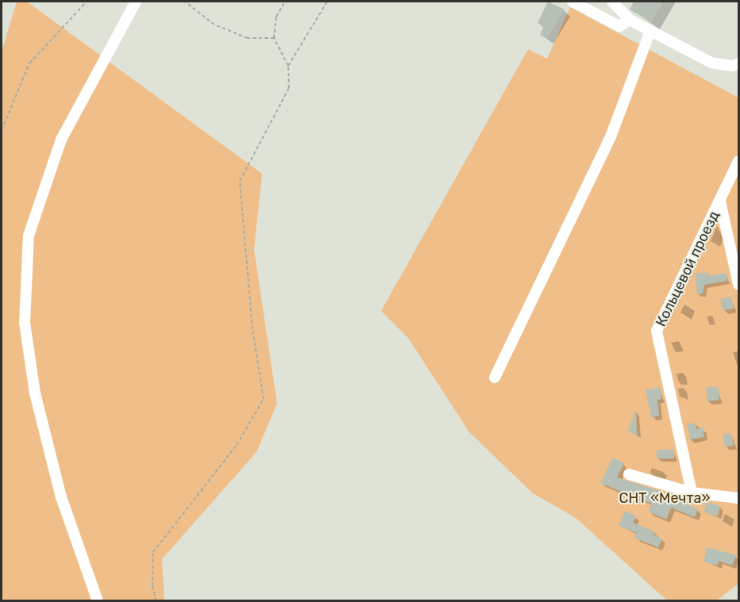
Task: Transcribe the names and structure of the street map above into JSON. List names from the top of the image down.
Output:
{
  "streets": {
    "street": ["Кольцевой проезд"]
  },
  "parks": ["СНТ «Мечта»"]
}
